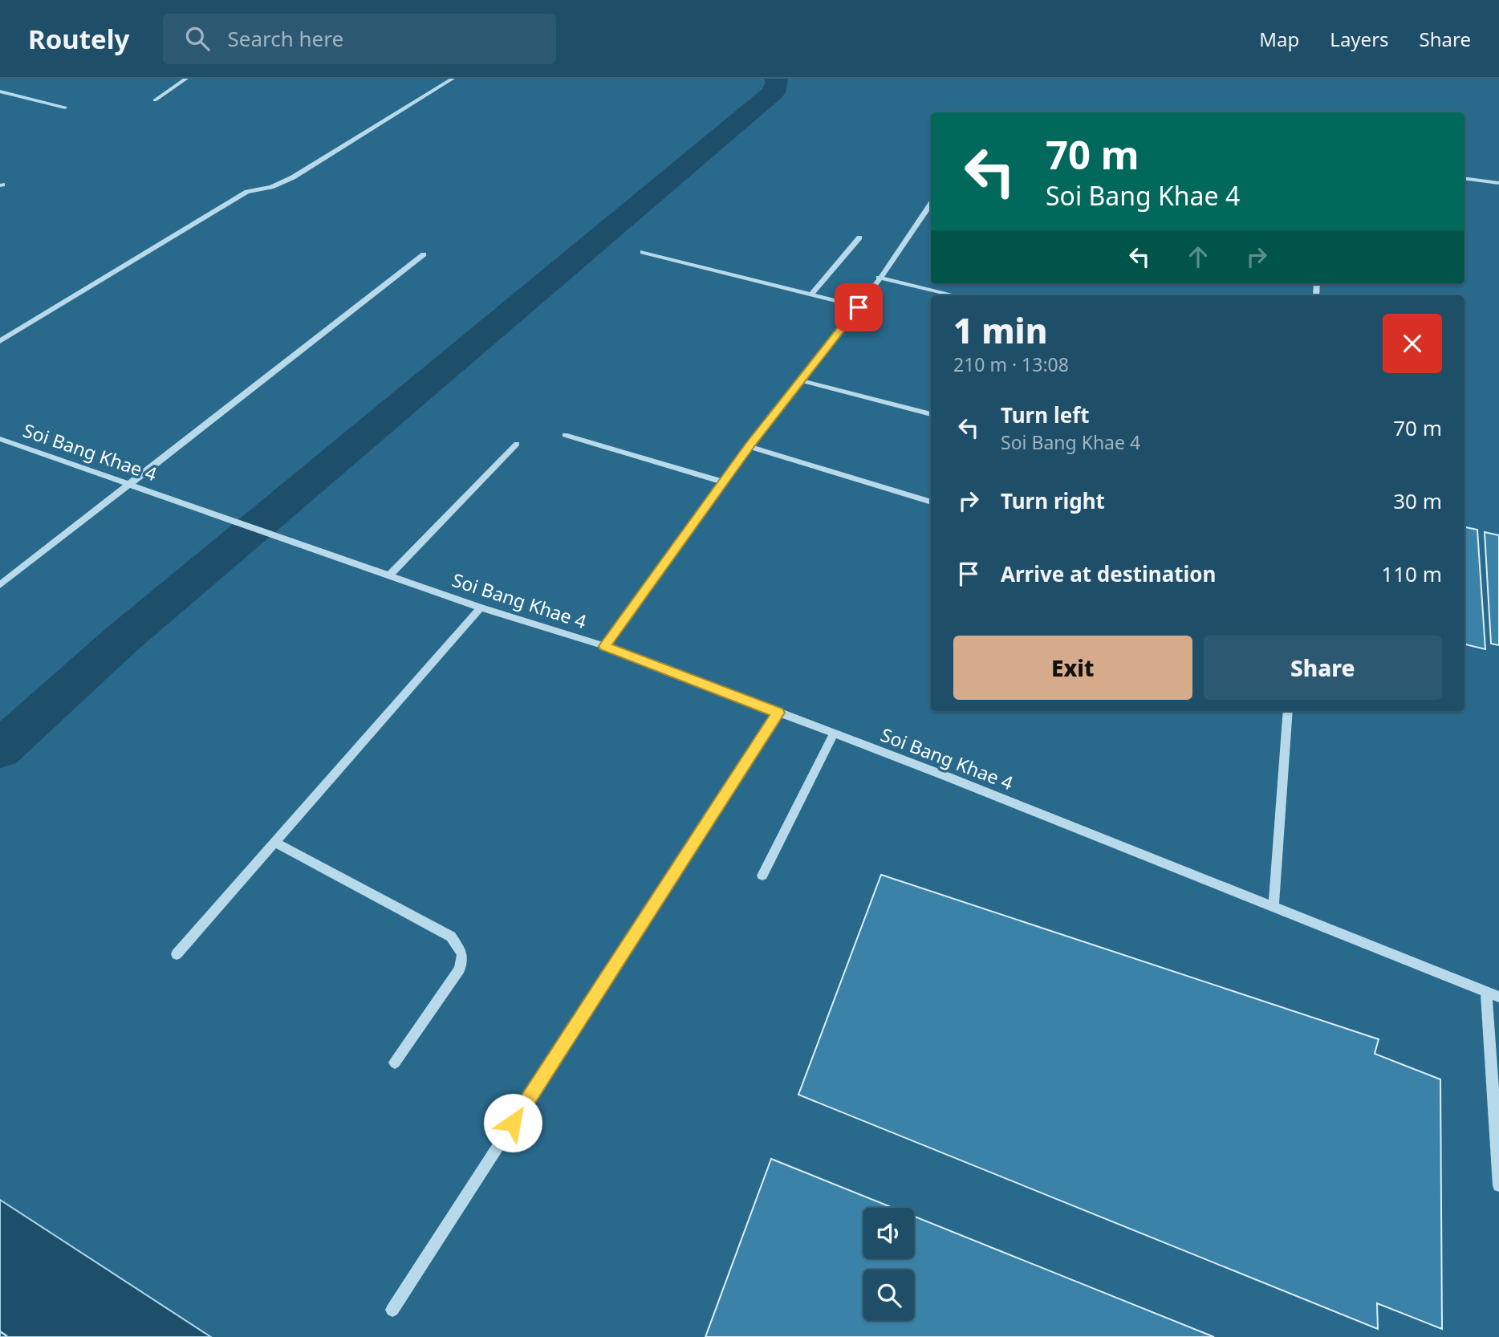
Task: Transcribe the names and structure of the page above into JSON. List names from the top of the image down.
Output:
{
  "streets": {
    "street": ["Soi Bang Khae 4"]
  },
  "page": {
    "header": "Routely",
    "search": "Search here",
    "nav": ["Map", "Layers", "Share"],
    "turn": ["70 m", "Soi Bang Khae 4"],
    "heading": ["1 min", "210 m · 13:08"],
    "list": [
      {
        "name": "Turn left",
        "note": "Soi Bang Khae 4",
        "value": "70 m"
      },
      {
        "name": "Turn right",
        "value": "30 m"
      },
      {
        "name": "Arrive at destination",
        "value": "110 m"
      }
    ],
    "buttons": ["Exit", "Share"]
  }
}
